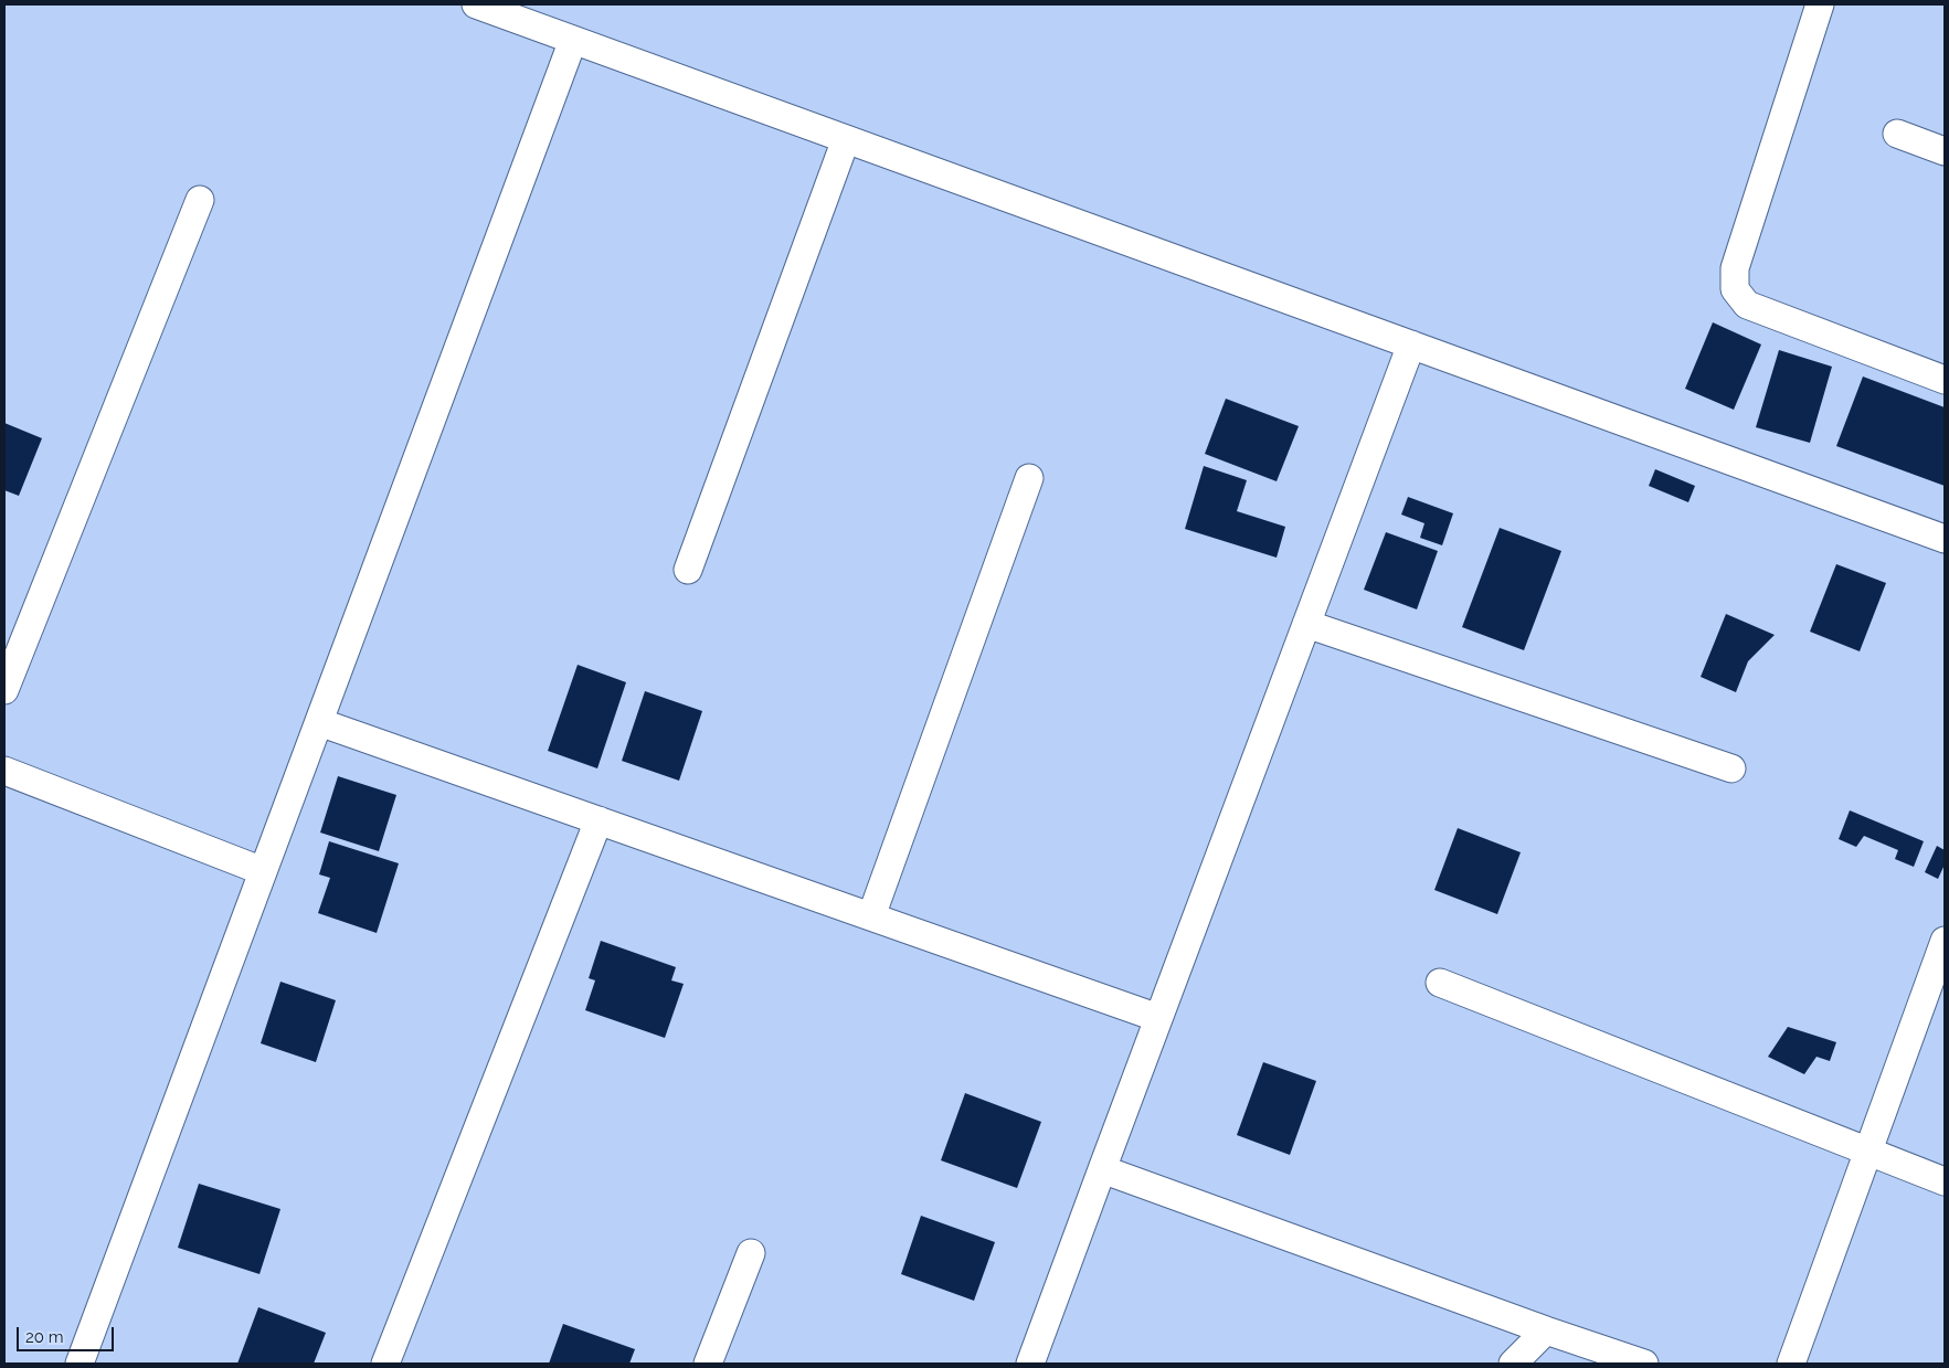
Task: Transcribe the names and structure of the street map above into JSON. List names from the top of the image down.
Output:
{
  "scale_bar": "20 m"
}
